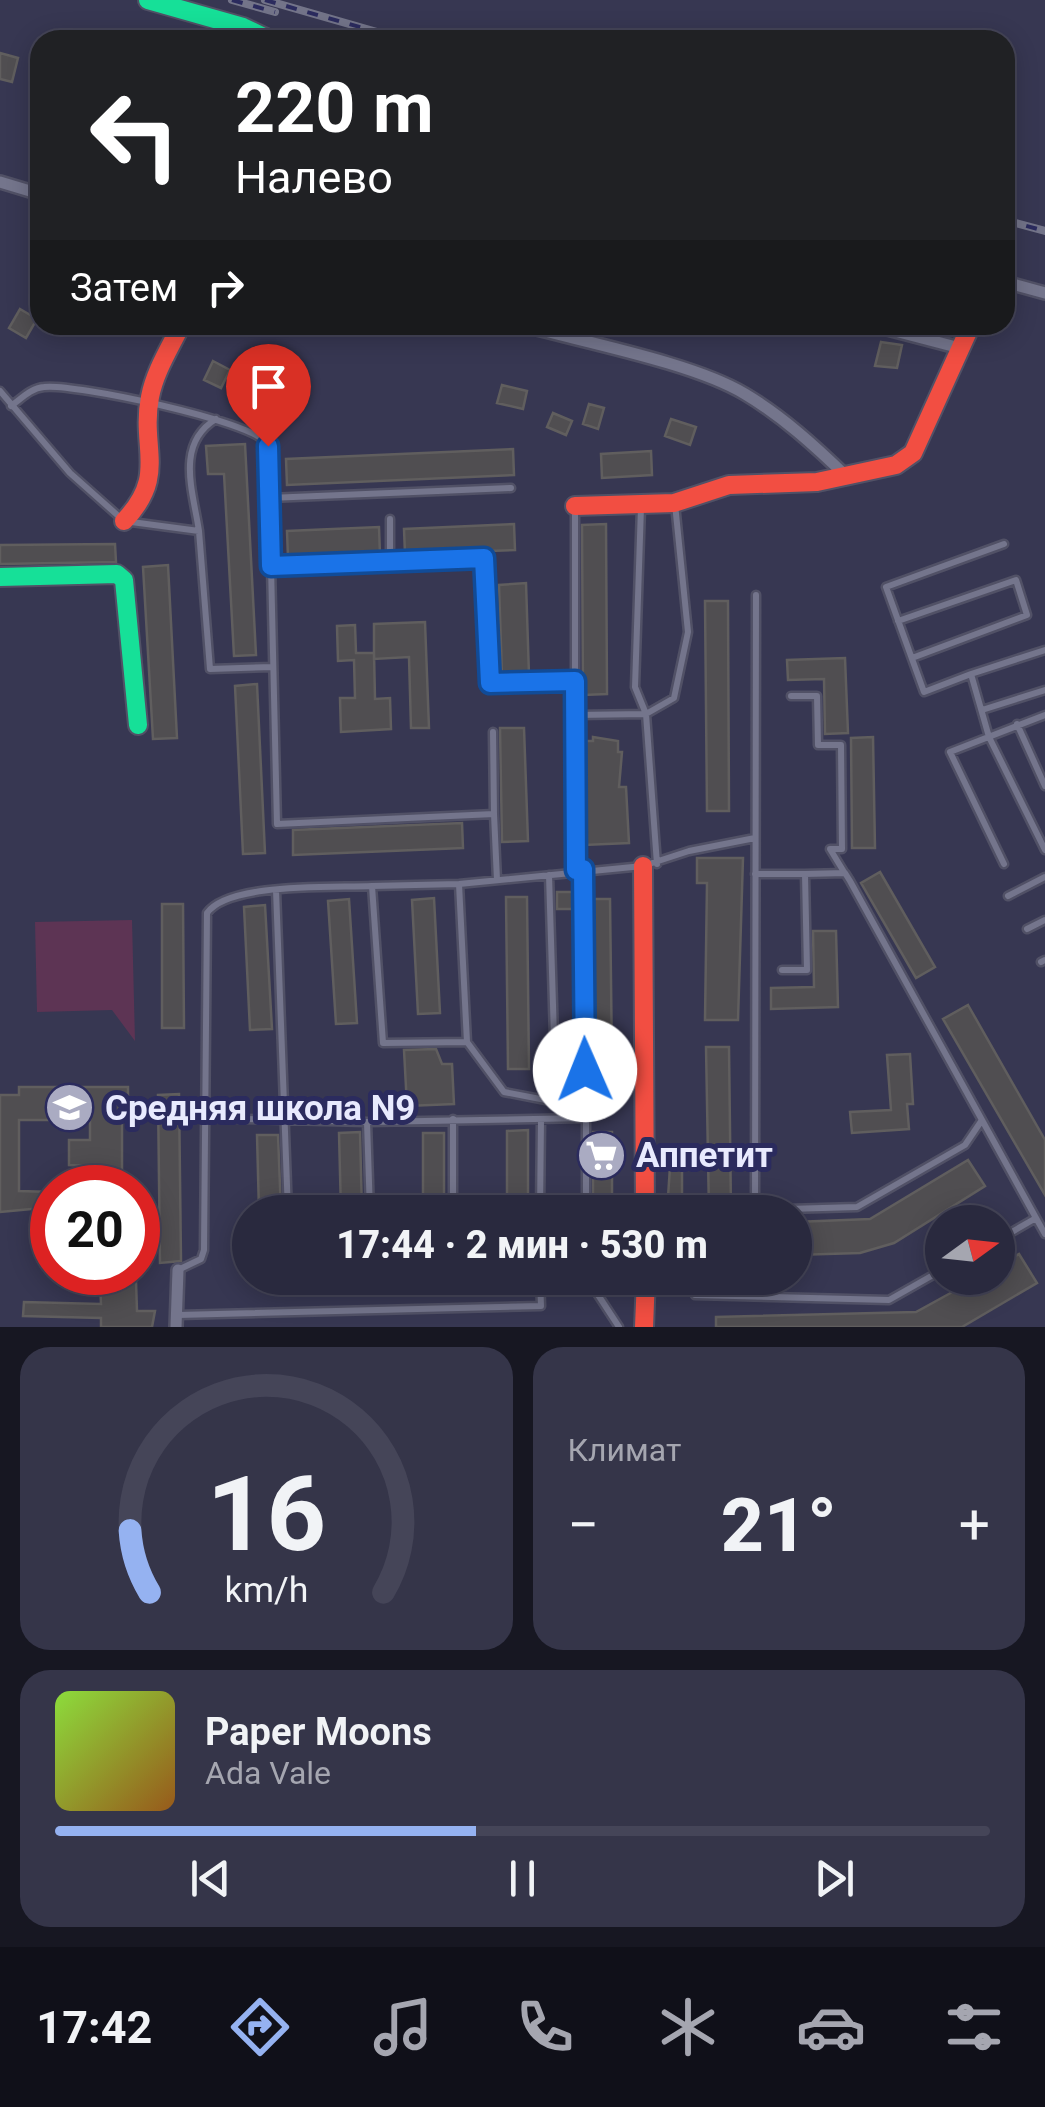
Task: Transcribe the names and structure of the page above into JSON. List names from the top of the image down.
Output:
{
  "places": {
    "school or university": ["Средняя школа N9"],
    "supermarket": ["Аппетит"]
  },
  "north": "right",
  "page": {
    "turn": ["220 m", "Налево"],
    "then": "Затем",
    "limit": "20",
    "trip": "17:44 · 2 мин · 530 m",
    "tile": "Климат",
    "heat": ["−", "21°", "+"],
    "song": ["Paper Moons", "Ada Vale"],
    "tabs": "17:42",
    "gauge": ["16", "km/h"]
  }
}
